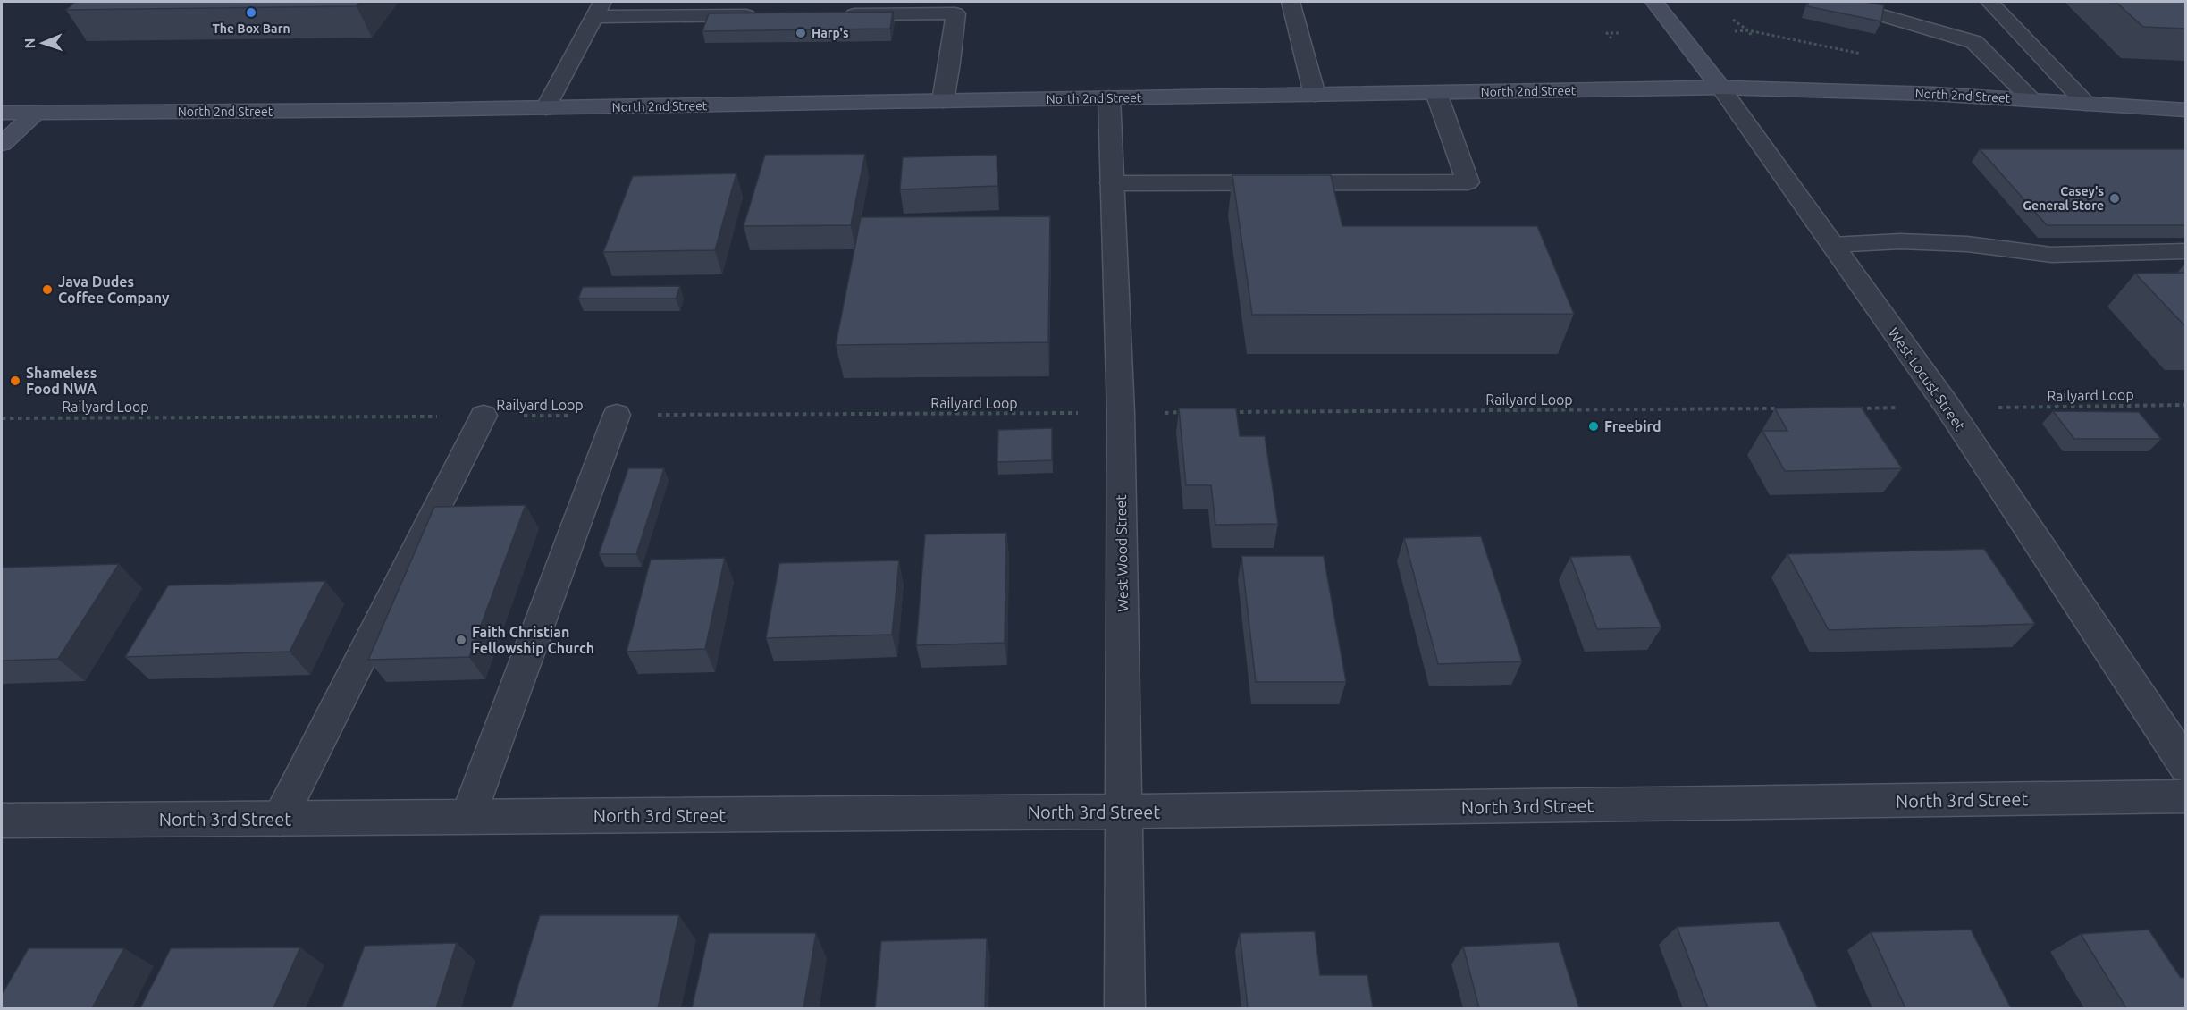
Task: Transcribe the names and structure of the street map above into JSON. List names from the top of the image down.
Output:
{
  "streets": {
    "main road": ["North 2nd Street", "West Locust Street"],
    "street": ["West Wood Street", "North 3rd Street"],
    "path": ["Railyard Loop"]
  },
  "crossings": [
    ["North 2nd Street", "West Locust Street"],
    ["North 2nd Street", "West Wood Street"],
    ["West Wood Street", "North 3rd Street"]
  ],
  "places": [
    "The Box Barn",
    "Harp's",
    "Casey's General Store",
    "Java Dudes Coffee Company",
    "Shameless Food NWA",
    "Freebird",
    "Faith Christian Fellowship Church"
  ],
  "north": "left"
}
